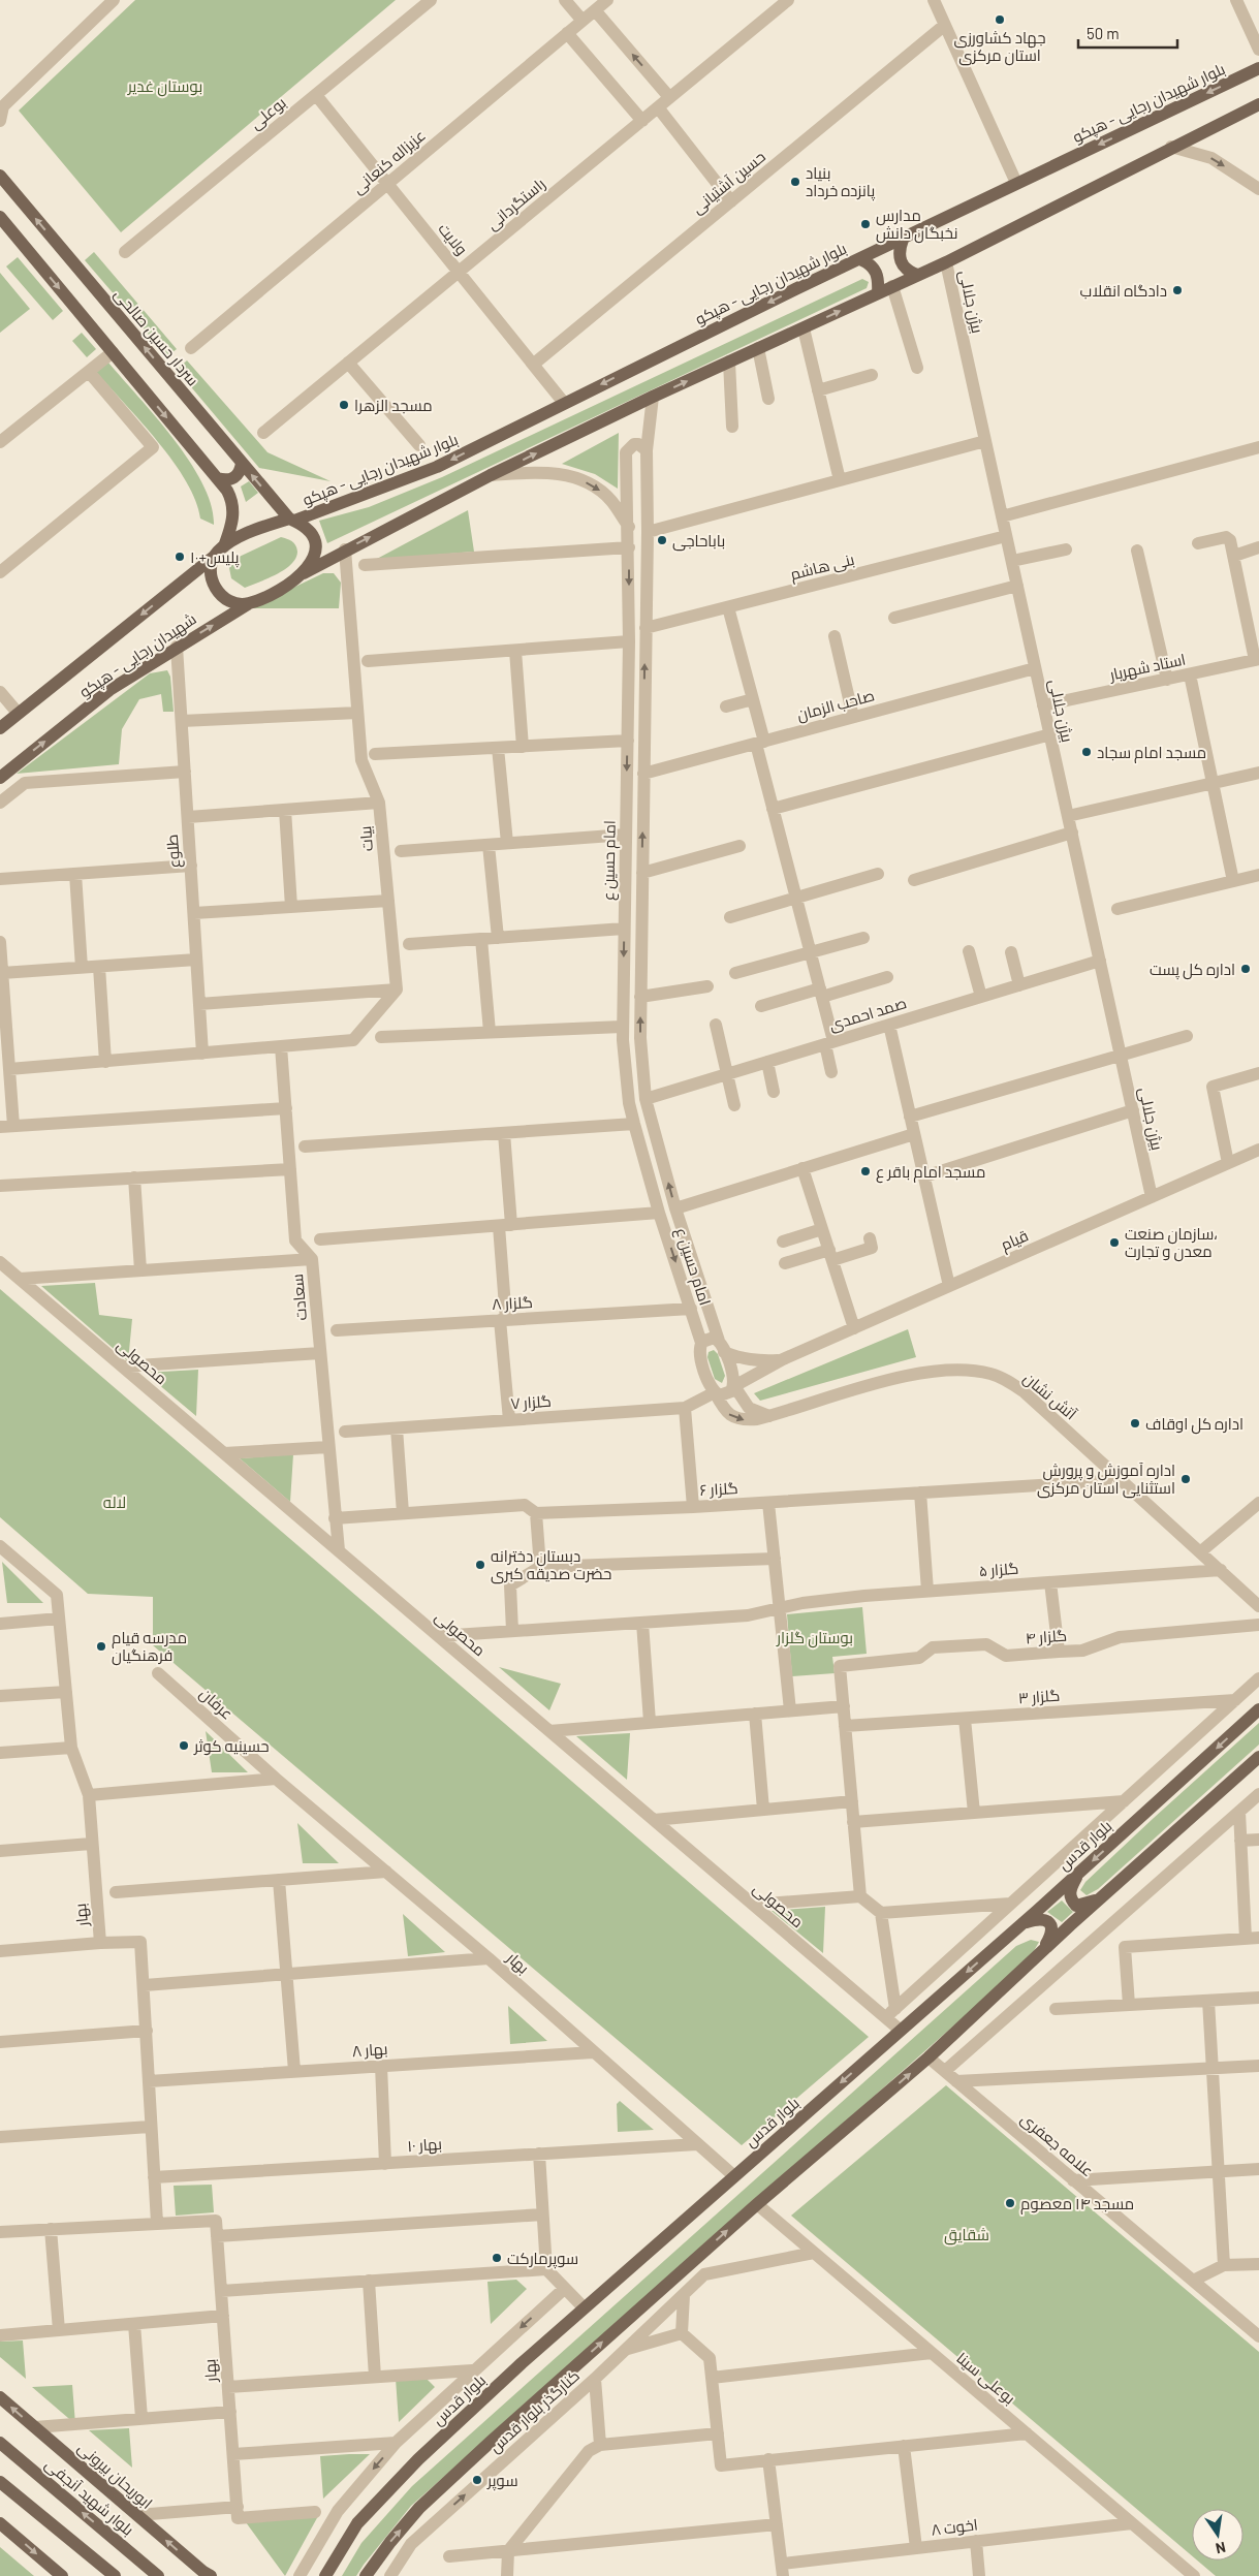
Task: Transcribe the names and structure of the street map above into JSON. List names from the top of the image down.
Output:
{
  "streets": {
    "main road": [
      "بلوار شهیدان رجایی - هپکو",
      "سردار حسین صالحی",
      "شهیدان رجایی - هپکو",
      "بلوار قدس",
      "ابوریحان بیرونی",
      "بلوار شهید آنجفی"
    ],
    "street": [
      "بوعلی",
      "عزیزاله کنعانی",
      "حسین آشتیانی",
      "راستگردانی",
      "ولایت",
      "بیژن جلالی",
      "بنی هاشم",
      "استاد شهریار",
      "صاحب الزمان",
      "بیات",
      "طلوع",
      "امام حسین ع",
      "صمد احمدی",
      "قیام",
      "سعادت",
      "گلزار ۸",
      "محصولی",
      "آتش نشان",
      "گلزار ۷",
      "گلزار ۶",
      "گلزار ۵",
      "گلزار ۴",
      "گلزار ۳",
      "عرفان",
      "بهار",
      "بهار ۸",
      "بهار ۱۰",
      "علامه جعفری",
      "بوعلی سینا",
      "کنارگذر بلوار قدس",
      "اخوت ۸"
    ]
  },
  "crossings": [
    ["بلوار شهیدان رجایی - هپکو", "ولایت"],
    ["بلوار شهیدان رجایی - هپکو", "سردار حسین صالحی"],
    ["بلوار شهیدان رجایی - هپکو", "شهیدان رجایی - هپکو"],
    ["بوعلی", "ولایت"],
    ["عزیزاله کنعانی", "ولایت"],
    ["حسین آشتیانی", "ولایت"],
    ["راستگردانی", "ولایت"],
    ["بیژن جلالی", "بنی هاشم"],
    ["بیژن جلالی", "استاد شهریار"],
    ["بیژن جلالی", "صاحب الزمان"],
    ["بیژن جلالی", "صمد احمدی"],
    ["بیژن جلالی", "قیام"],
    ["سردار حسین صالحی", "شهیدان رجایی - هپکو"],
    ["بنی هاشم", "امام حسین ع"],
    ["شهیدان رجایی - هپکو", "طلوع"],
    ["صاحب الزمان", "امام حسین ع"],
    ["امام حسین ع", "صمد احمدی"],
    ["امام حسین ع", "قیام"],
    ["امام حسین ع", "گلزار ۸"],
    ["امام حسین ع", "آتش نشان"],
    ["امام حسین ع", "گلزار ۷"],
    ["قیام", "آتش نشان"],
    ["قیام", "گلزار ۷"],
    ["سعادت", "محصولی"],
    ["سعادت", "گلزار ۶"],
    ["محصولی", "بلوار قدس"],
    ["آتش نشان", "گلزار ۷"],
    ["آتش نشان", "گلزار ۵"],
    ["عرفان", "بهار"],
    ["بلوار قدس", "بهار"],
    ["بهار", "بهار ۸"],
    ["بهار", "بهار ۱۰"],
    ["بوعلی سینا", "کنارگذر بلوار قدس"],
    ["بوعلی سینا", "اخوت ۸"]
  ],
  "one_way": ["ابوریحان بیرونی"],
  "parks": [
    "بوستان غدیر",
    "لاله",
    "بوستان گلزار",
    "شقایق"
  ],
  "places": [
    "جهاد کشاورزی استان مرکزی",
    "بنیاد پانزده خرداد",
    "مدارس نخبگان دانش",
    "دادگاه انقلاب",
    "مسجد الزهرا",
    "باباحاجی",
    "پلیس+۱۰",
    "مسجد امام سجاد",
    "اداره کل پست",
    "مسجد امام باقر ع",
    "سازمان صنعت، معدن و تجارت",
    "اداره کل اوقاف",
    "اداره آموزش و پرورش استثنایی استان مرکزی",
    "دبستان دخترانه حضرت صدیقه کبری",
    "مدرسه قیام فرهنگیان",
    "حسینیه کوثر",
    "مسجد ۱۴ معصوم",
    "سوپرمارکت",
    "سوپر"
  ],
  "scale_bar": "50 m",
  "north": "bottom"
}
